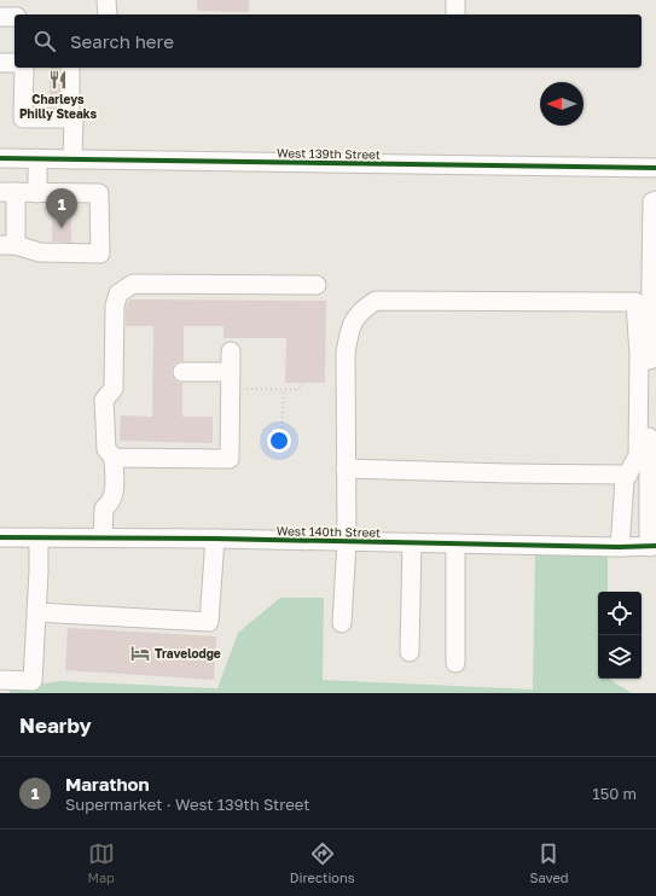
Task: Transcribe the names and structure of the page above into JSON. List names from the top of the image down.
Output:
{
  "streets": {
    "street": ["West 139th Street", "West 140th Street"]
  },
  "places": {
    "restaurant": ["Charleys Philly Steaks"],
    "hotel": ["Travelodge"]
  },
  "north": "left",
  "page": {
    "search": "Search here",
    "pins": "1",
    "heading": "Nearby",
    "list": [
      {
        "mark": "1",
        "name": "Marathon",
        "note": "Supermarket · West 139th Street",
        "value": "150 m"
      }
    ],
    "nav": ["Map", "Directions", "Saved"]
  }
}
